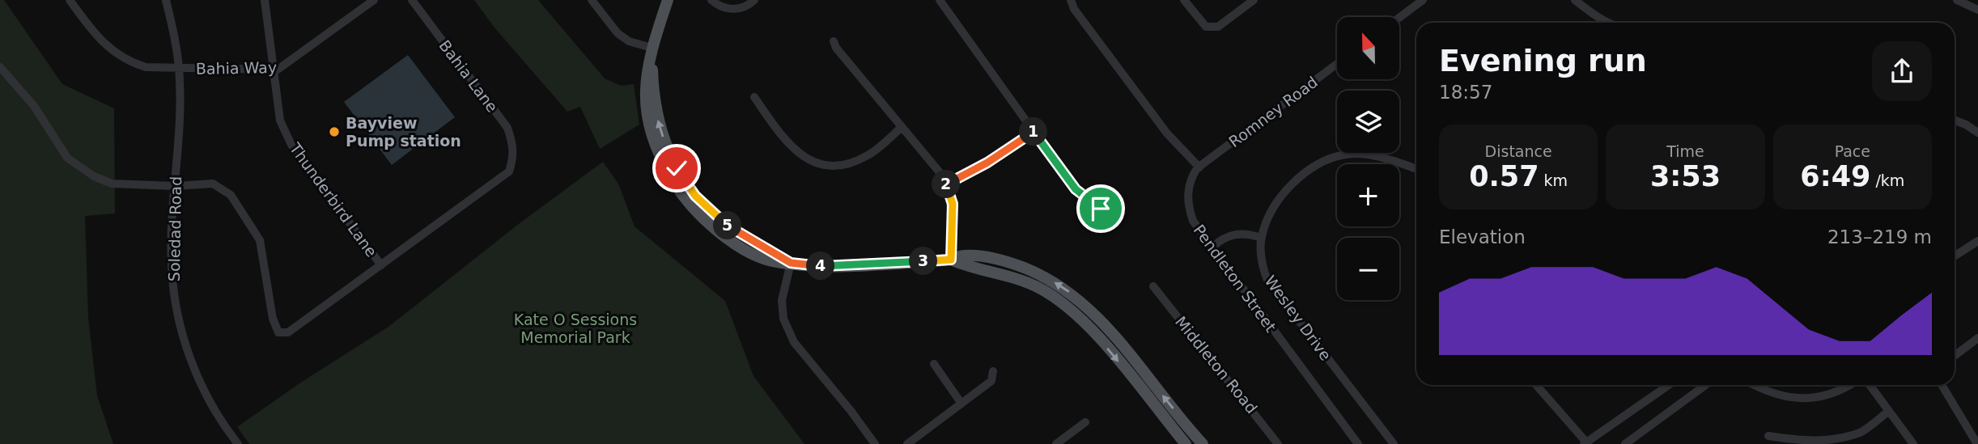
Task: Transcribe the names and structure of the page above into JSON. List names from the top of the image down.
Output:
{
  "streets": {
    "street": [
      "Bahia Way",
      "Bahia Lane",
      "Romney Road",
      "Thunderbird Lane",
      "Soledad Road",
      "Pendleton Street",
      "Wesley Drive",
      "Middleton Road"
    ]
  },
  "crossings": [
    ["Bahia Way", "Thunderbird Lane"],
    ["Bahia Way", "Soledad Road"],
    ["Bahia Lane", "Thunderbird Lane"],
    ["Romney Road", "Pendleton Street"]
  ],
  "parks": ["Kate O Sessions Memorial Park"],
  "places": ["Bayview Pump station"],
  "north": "top",
  "page": {
    "map_buttons": ["+", "−"],
    "heading": ["Evening run", "18:57"],
    "pins": [
      "1",
      "2",
      "5",
      "3",
      "4"
    ],
    "stats": [
      ["Distance", "0.57 km"],
      ["Time", "3:53"],
      ["Pace", "6:49 /km"]
    ],
    "chart": ["Elevation", "213–219 m"]
  }
}
